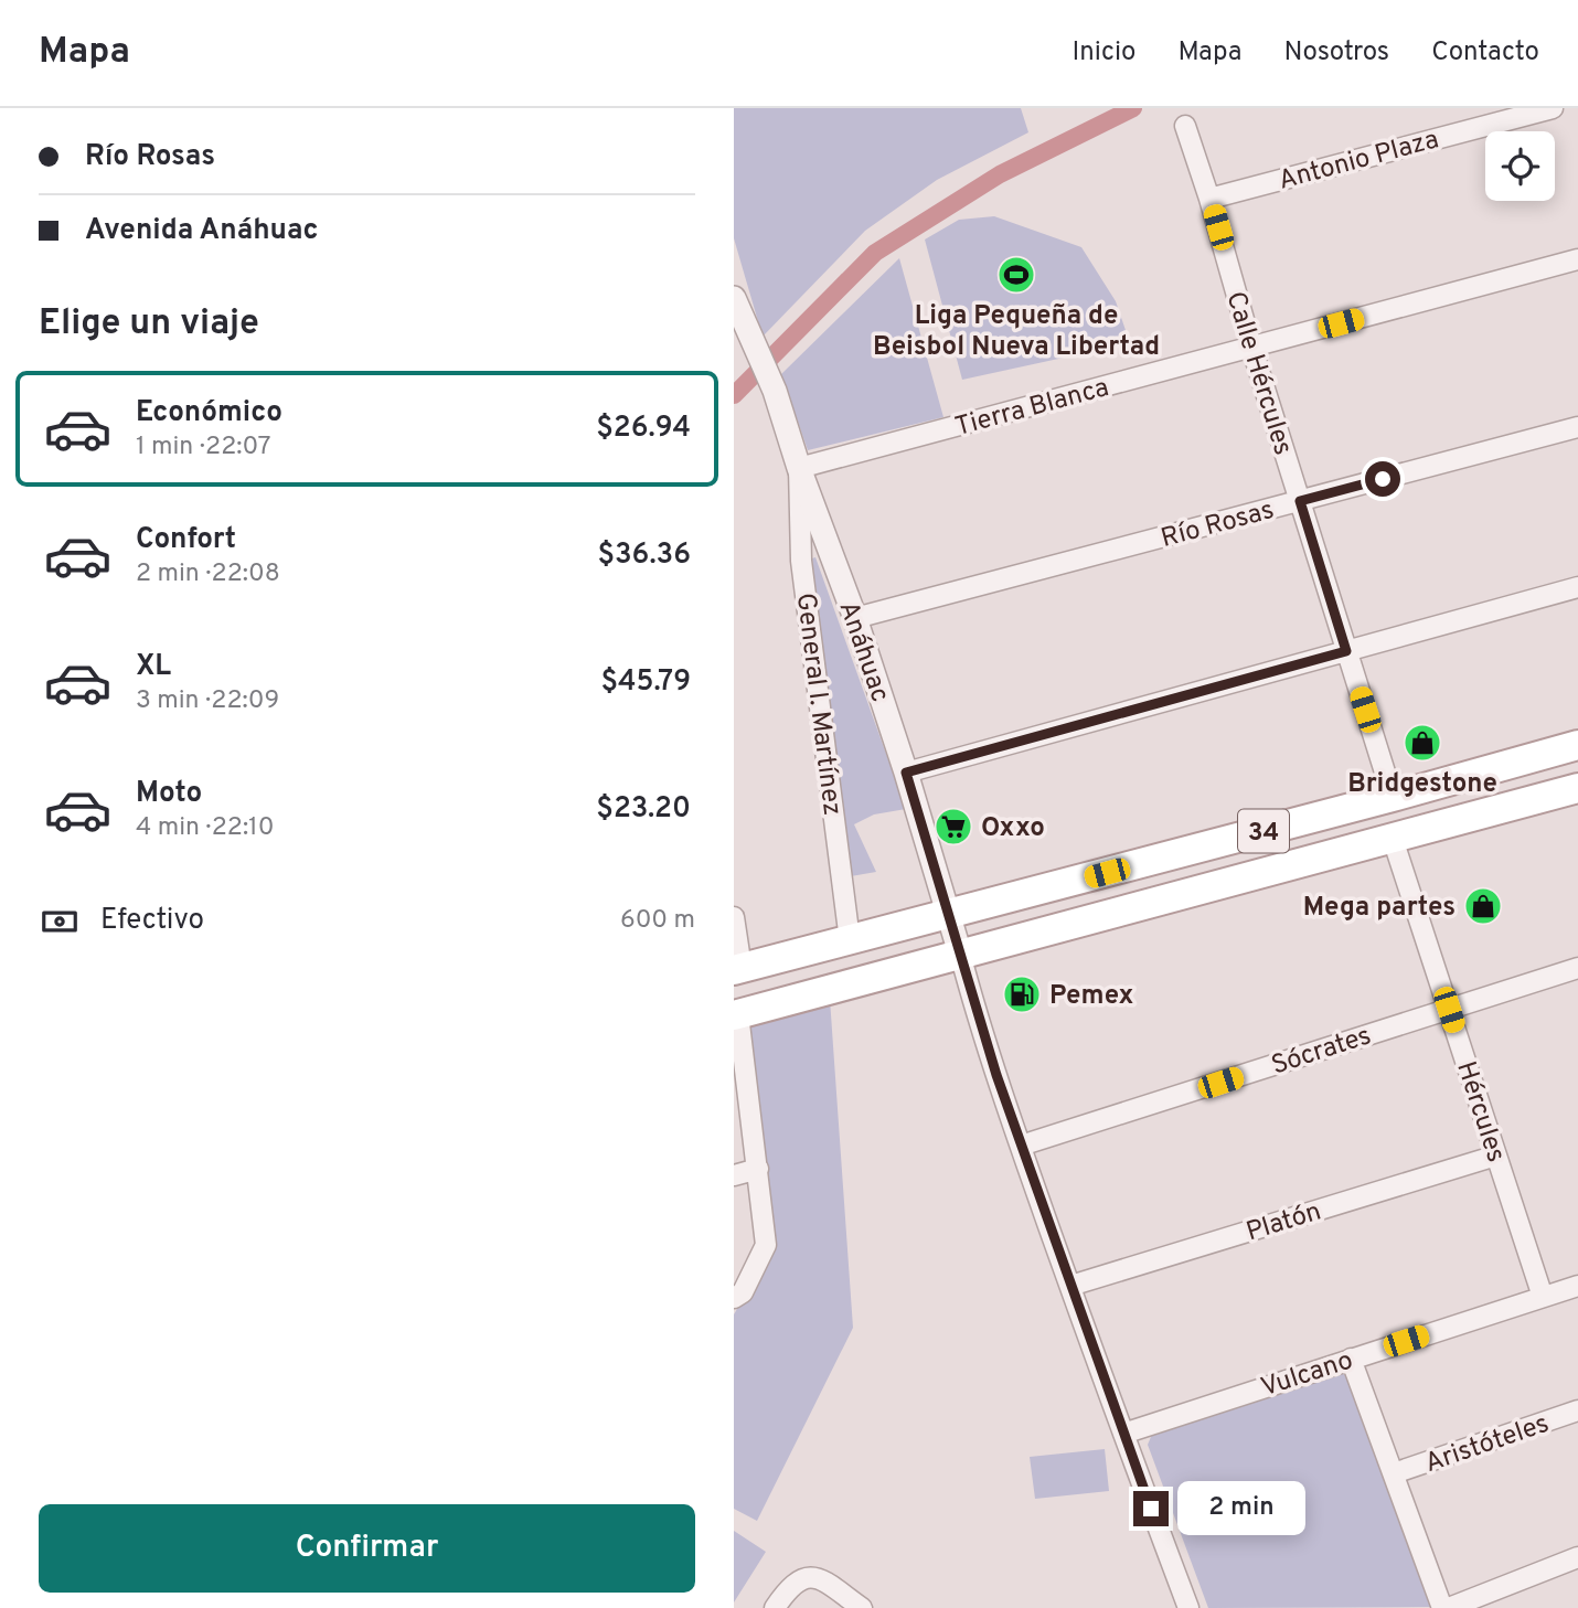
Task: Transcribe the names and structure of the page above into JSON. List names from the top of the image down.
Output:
{
  "streets": {
    "main road": ["34"],
    "street": [
      "Antonio Plaza",
      "Calle Hércules",
      "Tierra Blanca",
      "Río Rosas",
      "Anáhuac",
      "General I. Martínez",
      "Sócrates",
      "Hércules",
      "Platón",
      "Vulcano",
      "Aristóteles"
    ]
  },
  "crossings": [
    ["Antonio Plaza", "Calle Hércules"],
    ["Calle Hércules", "Tierra Blanca"],
    ["Calle Hércules", "Río Rosas"],
    ["Calle Hércules", "34"],
    ["Tierra Blanca", "Anáhuac"],
    ["Tierra Blanca", "General I. Martínez"],
    ["Río Rosas", "Anáhuac"],
    ["Anáhuac", "General I. Martínez"],
    ["Anáhuac", "34"],
    ["General I. Martínez", "34"],
    ["34", "Hércules"],
    ["Sócrates", "Hércules"],
    ["Hércules", "Platón"],
    ["Hércules", "Vulcano"]
  ],
  "places": {
    "sports": ["Liga Pequeña de Beisbol Nueva Libertad"],
    "shop": ["Bridgestone", "Mega partes"],
    "supermarket": ["Oxxo"],
    "fuel station": ["Pemex"]
  },
  "page": {
    "header": "Mapa",
    "nav": [
      "Inicio",
      "Mapa",
      "Nosotros",
      "Contacto"
    ],
    "banner": ["Río Rosas", "Avenida Anáhuac"],
    "heading": "Elige un viaje",
    "list": [
      {
        "name": "Económico",
        "note": "1 min · 22:07",
        "value": "$26.94"
      },
      {
        "name": "Confort",
        "note": "2 min · 22:08",
        "value": "$36.36"
      },
      {
        "name": "XL",
        "note": "3 min · 22:09",
        "value": "$45.79"
      },
      {
        "name": "Moto",
        "note": "4 min · 22:10",
        "value": "$23.20"
      }
    ],
    "pay": ["Efectivo", "600 m"],
    "bubble": "2 min",
    "buttons": "Confirmar"
  }
}
